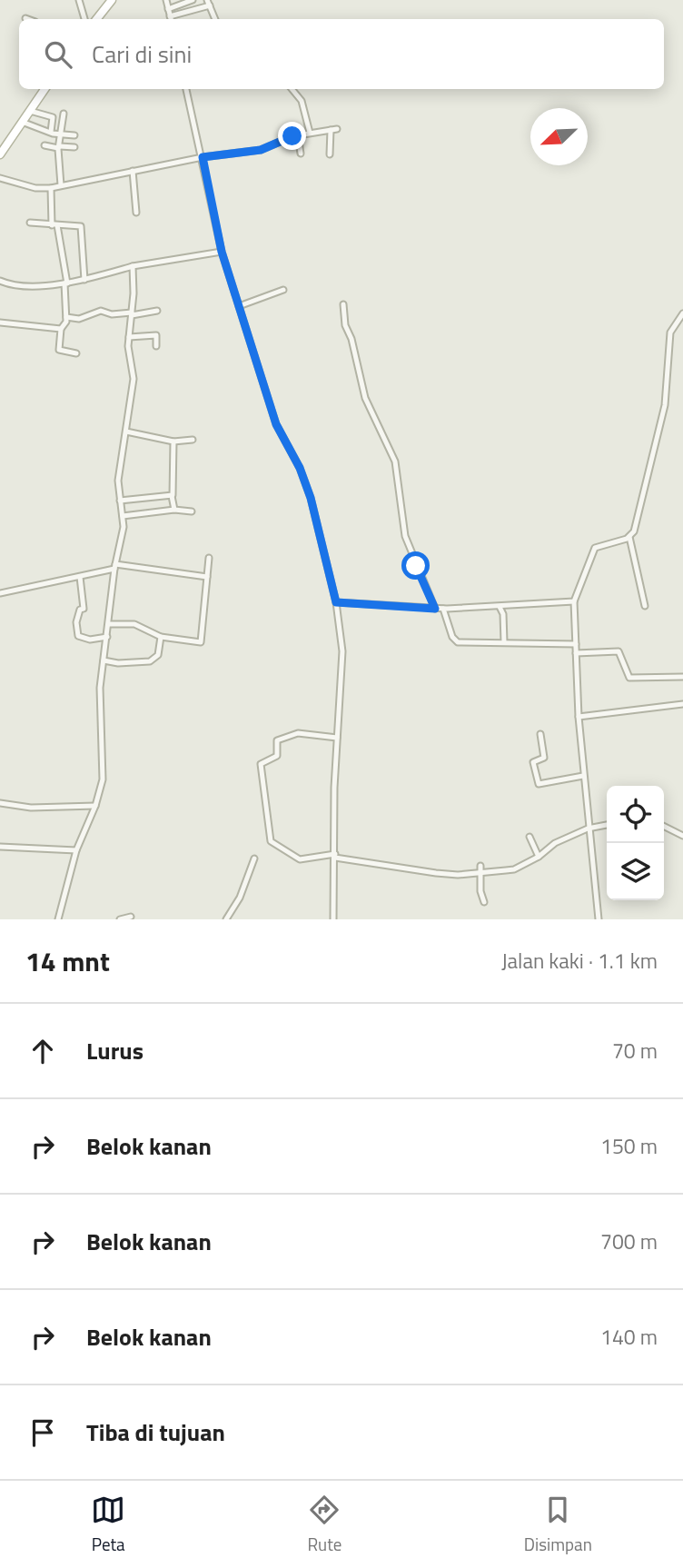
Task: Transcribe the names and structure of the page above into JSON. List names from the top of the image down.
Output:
{
  "north": "bottom left",
  "page": {
    "search": "Cari di sini",
    "heading": ["14 mnt", "Jalan kaki · 1.1 km"],
    "list": [
      ["Lurus", "70 m"],
      ["Belok kanan", "150 m"],
      ["Belok kanan", "700 m"],
      ["Belok kanan", "140 m"],
      "Tiba di tujuan"
    ],
    "nav": ["Peta", "Rute", "Disimpan"]
  }
}
